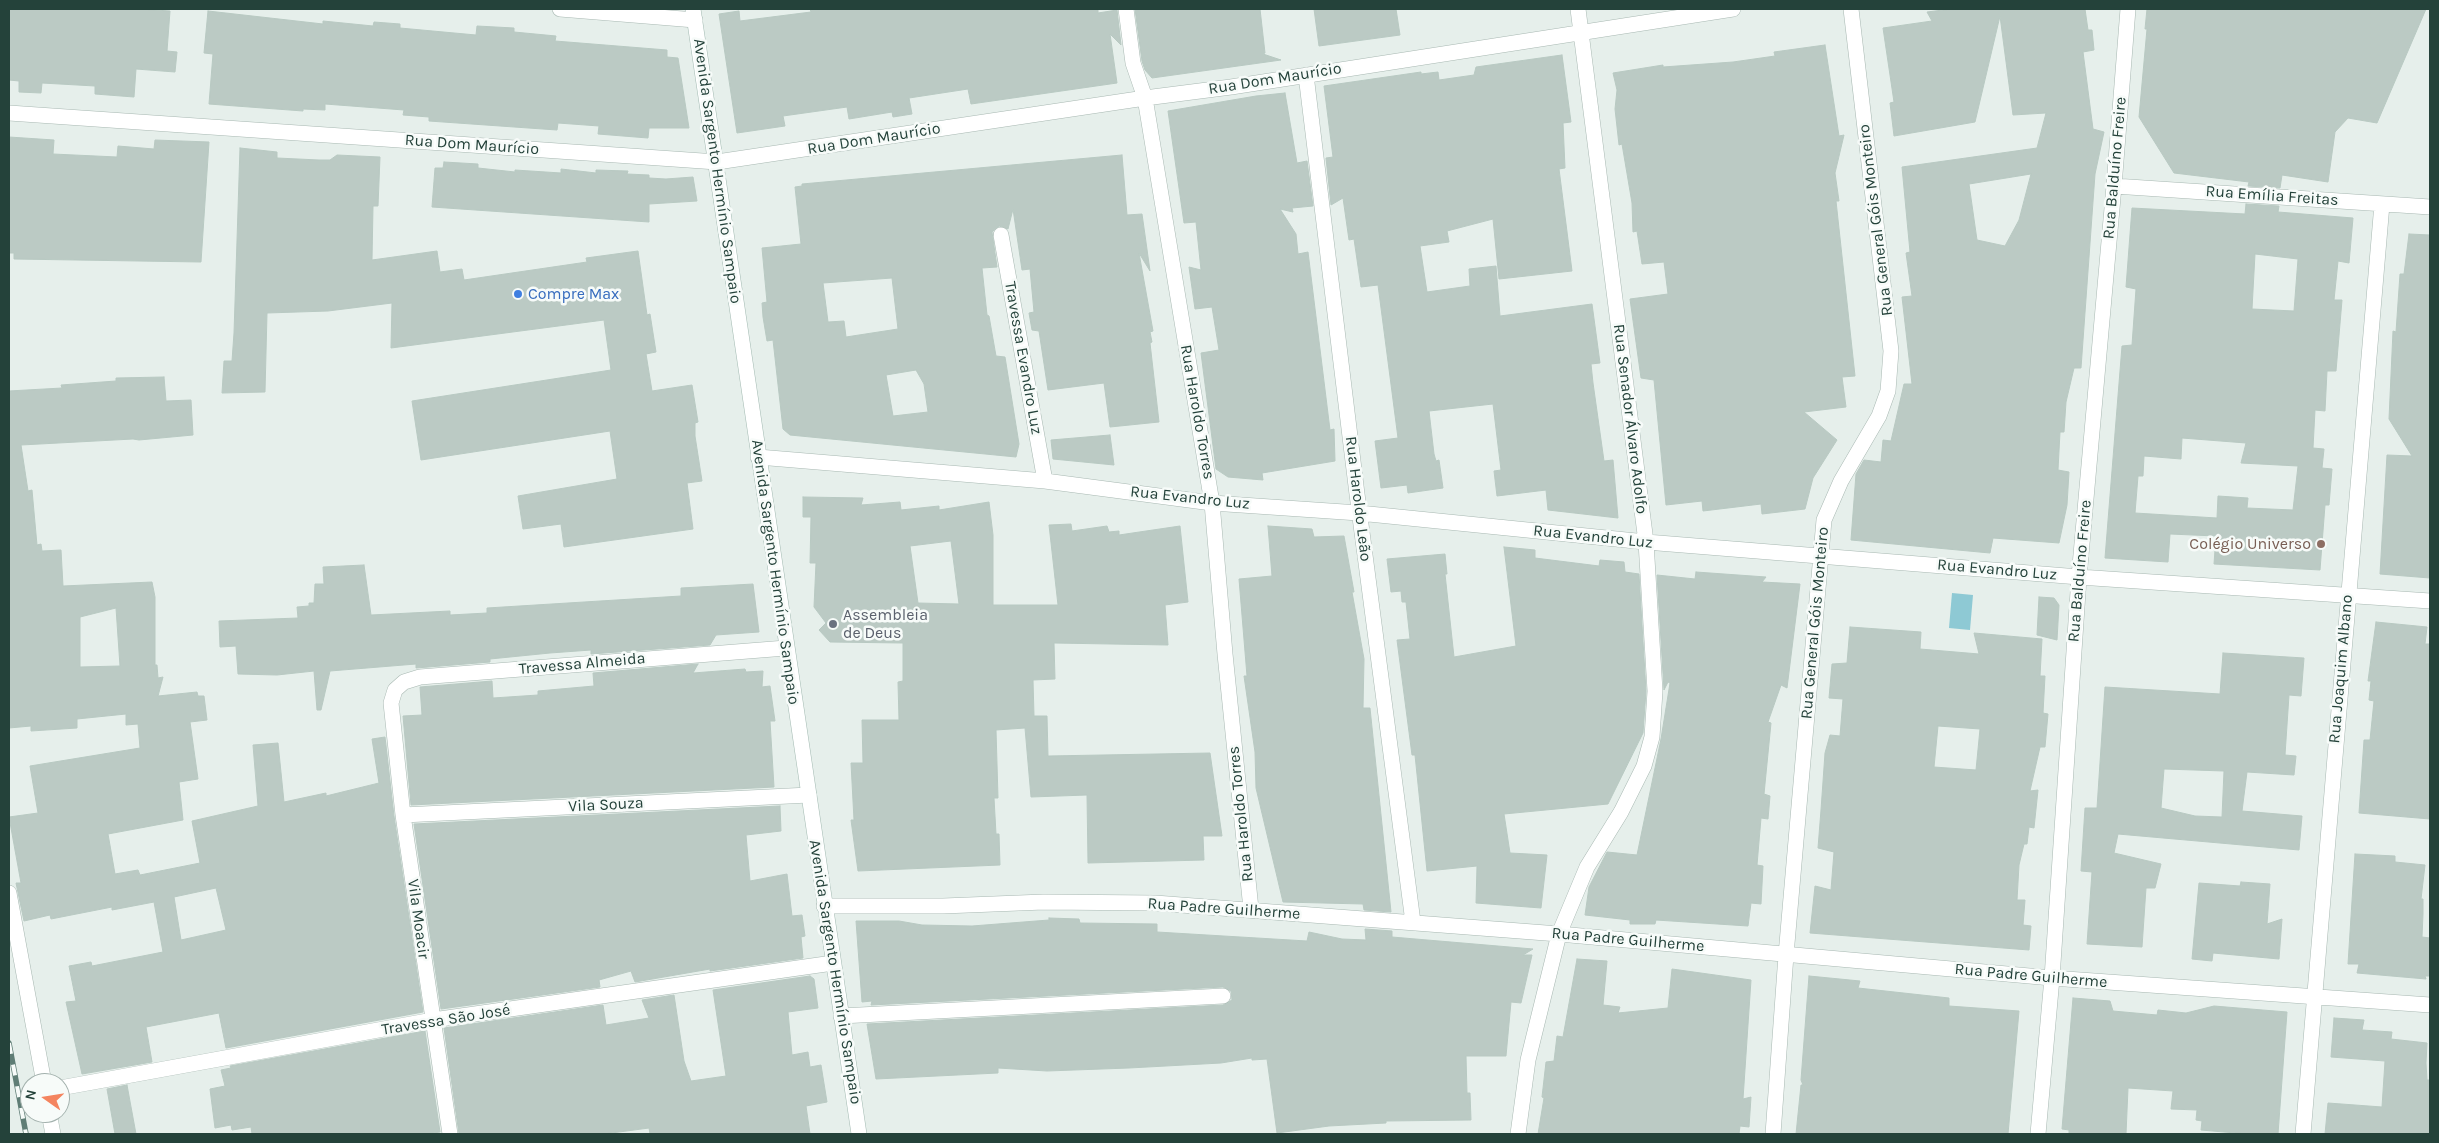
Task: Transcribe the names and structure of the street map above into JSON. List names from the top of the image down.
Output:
{
  "streets": {
    "street": [
      "Rua Dom Maurício",
      "Rua Balduíno Freire",
      "Avenida Sargento Hermínio Sampaio",
      "Rua Emília Freitas",
      "Rua General Góis Monteiro",
      "Travessa Evandro Luz",
      "Rua Haroldo Torres",
      "Rua Senador Álvaro Adolfo",
      "Rua Evandro Luz",
      "Rua Haroldo Leão",
      "Travessa Almeida",
      "Rua Joaquim Albano",
      "Vila Souza",
      "Rua Padre Guilherme",
      "Vila Moacir",
      "Travessa São José"
    ]
  },
  "crossings": [
    ["Rua Dom Maurício", "Avenida Sargento Hermínio Sampaio"],
    ["Rua Dom Maurício", "Rua Haroldo Torres"],
    ["Rua Dom Maurício", "Rua Senador Álvaro Adolfo"],
    ["Rua Dom Maurício", "Rua Haroldo Leão"],
    ["Rua Balduíno Freire", "Rua Emília Freitas"],
    ["Rua Balduíno Freire", "Rua Evandro Luz"],
    ["Rua Balduíno Freire", "Rua Padre Guilherme"],
    ["Avenida Sargento Hermínio Sampaio", "Rua Evandro Luz"],
    ["Avenida Sargento Hermínio Sampaio", "Travessa Almeida"],
    ["Avenida Sargento Hermínio Sampaio", "Vila Souza"],
    ["Avenida Sargento Hermínio Sampaio", "Rua Padre Guilherme"],
    ["Avenida Sargento Hermínio Sampaio", "Travessa São José"],
    ["Rua Emília Freitas", "Rua Joaquim Albano"],
    ["Rua General Góis Monteiro", "Rua Evandro Luz"],
    ["Rua General Góis Monteiro", "Rua Padre Guilherme"],
    ["Travessa Evandro Luz", "Rua Evandro Luz"],
    ["Rua Haroldo Torres", "Rua Evandro Luz"],
    ["Rua Haroldo Torres", "Rua Padre Guilherme"],
    ["Rua Senador Álvaro Adolfo", "Rua Evandro Luz"],
    ["Rua Senador Álvaro Adolfo", "Rua Padre Guilherme"],
    ["Rua Evandro Luz", "Rua Haroldo Leão"],
    ["Rua Evandro Luz", "Rua Joaquim Albano"],
    ["Rua Haroldo Leão", "Rua Padre Guilherme"],
    ["Travessa Almeida", "Vila Moacir"],
    ["Rua Joaquim Albano", "Rua Padre Guilherme"],
    ["Vila Souza", "Vila Moacir"],
    ["Vila Moacir", "Travessa São José"]
  ],
  "places": ["Compre Max", "Colégio Universo", "Assembleia de Deus"],
  "north": "left"
}
